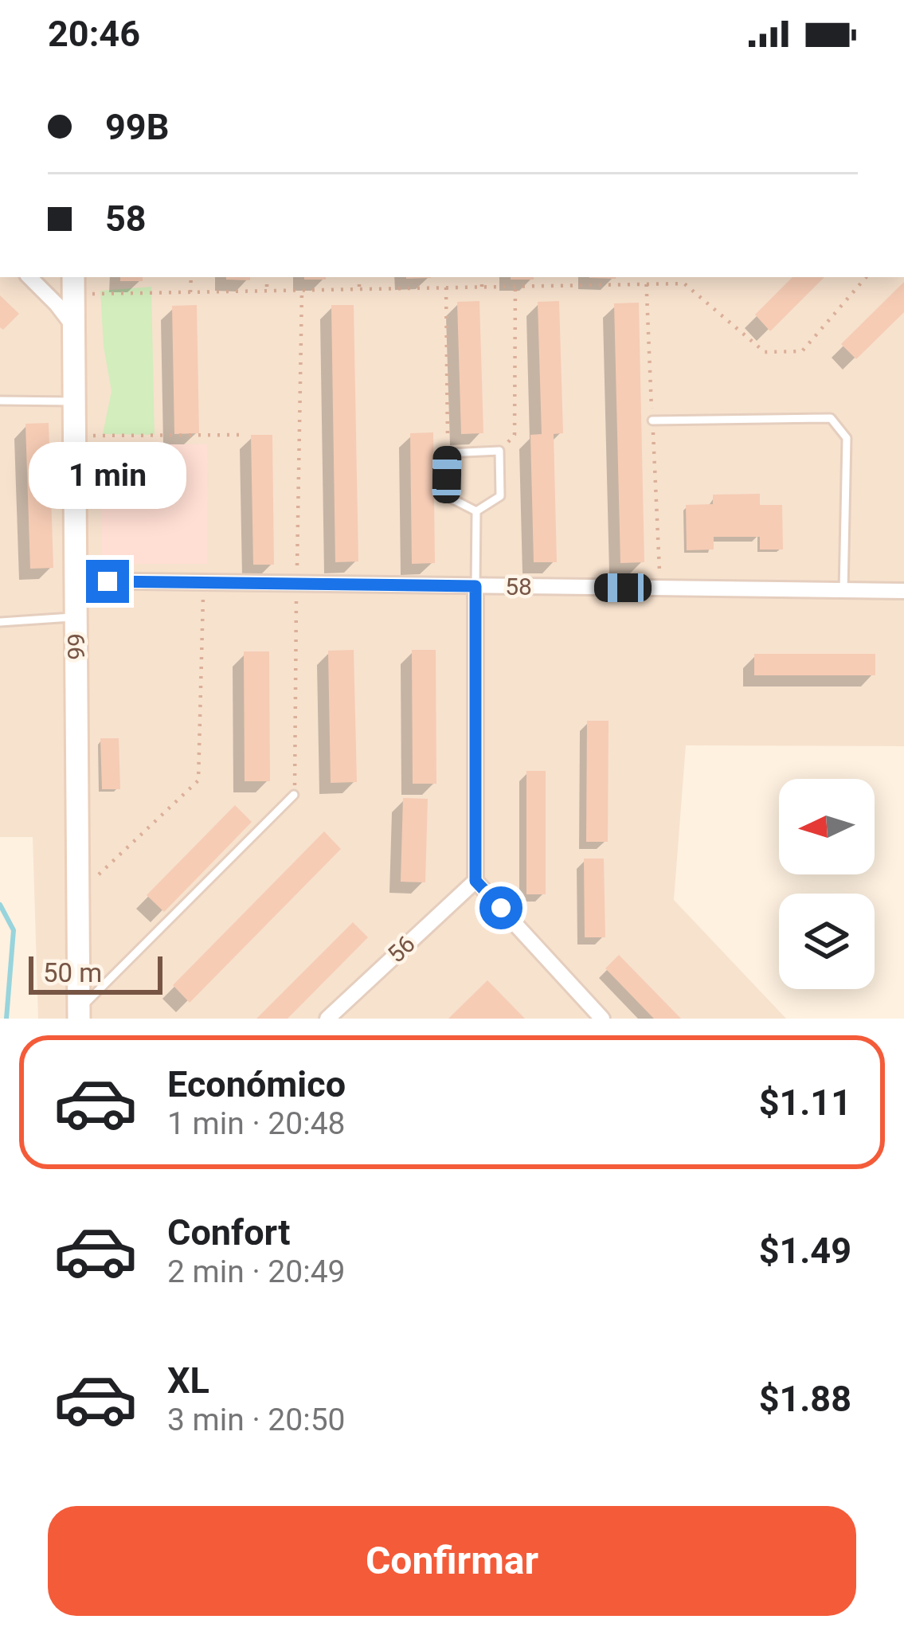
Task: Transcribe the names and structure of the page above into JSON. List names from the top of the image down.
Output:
{
  "streets": {
    "street": ["58", "99", "56"]
  },
  "crossings": [
    ["58", "99"]
  ],
  "scale_bar": "50 m",
  "north": "left",
  "page": {
    "status": "20:46",
    "banner": ["99B", "58"],
    "bubble": "1 min",
    "scale": "50 m",
    "list": [
      {
        "name": "Económico",
        "note": "1 min · 20:48",
        "value": "$1.11"
      },
      {
        "name": "Confort",
        "note": "2 min · 20:49",
        "value": "$1.49"
      },
      {
        "name": "XL",
        "note": "3 min · 20:50",
        "value": "$1.88"
      }
    ],
    "buttons": "Confirmar"
  }
}
